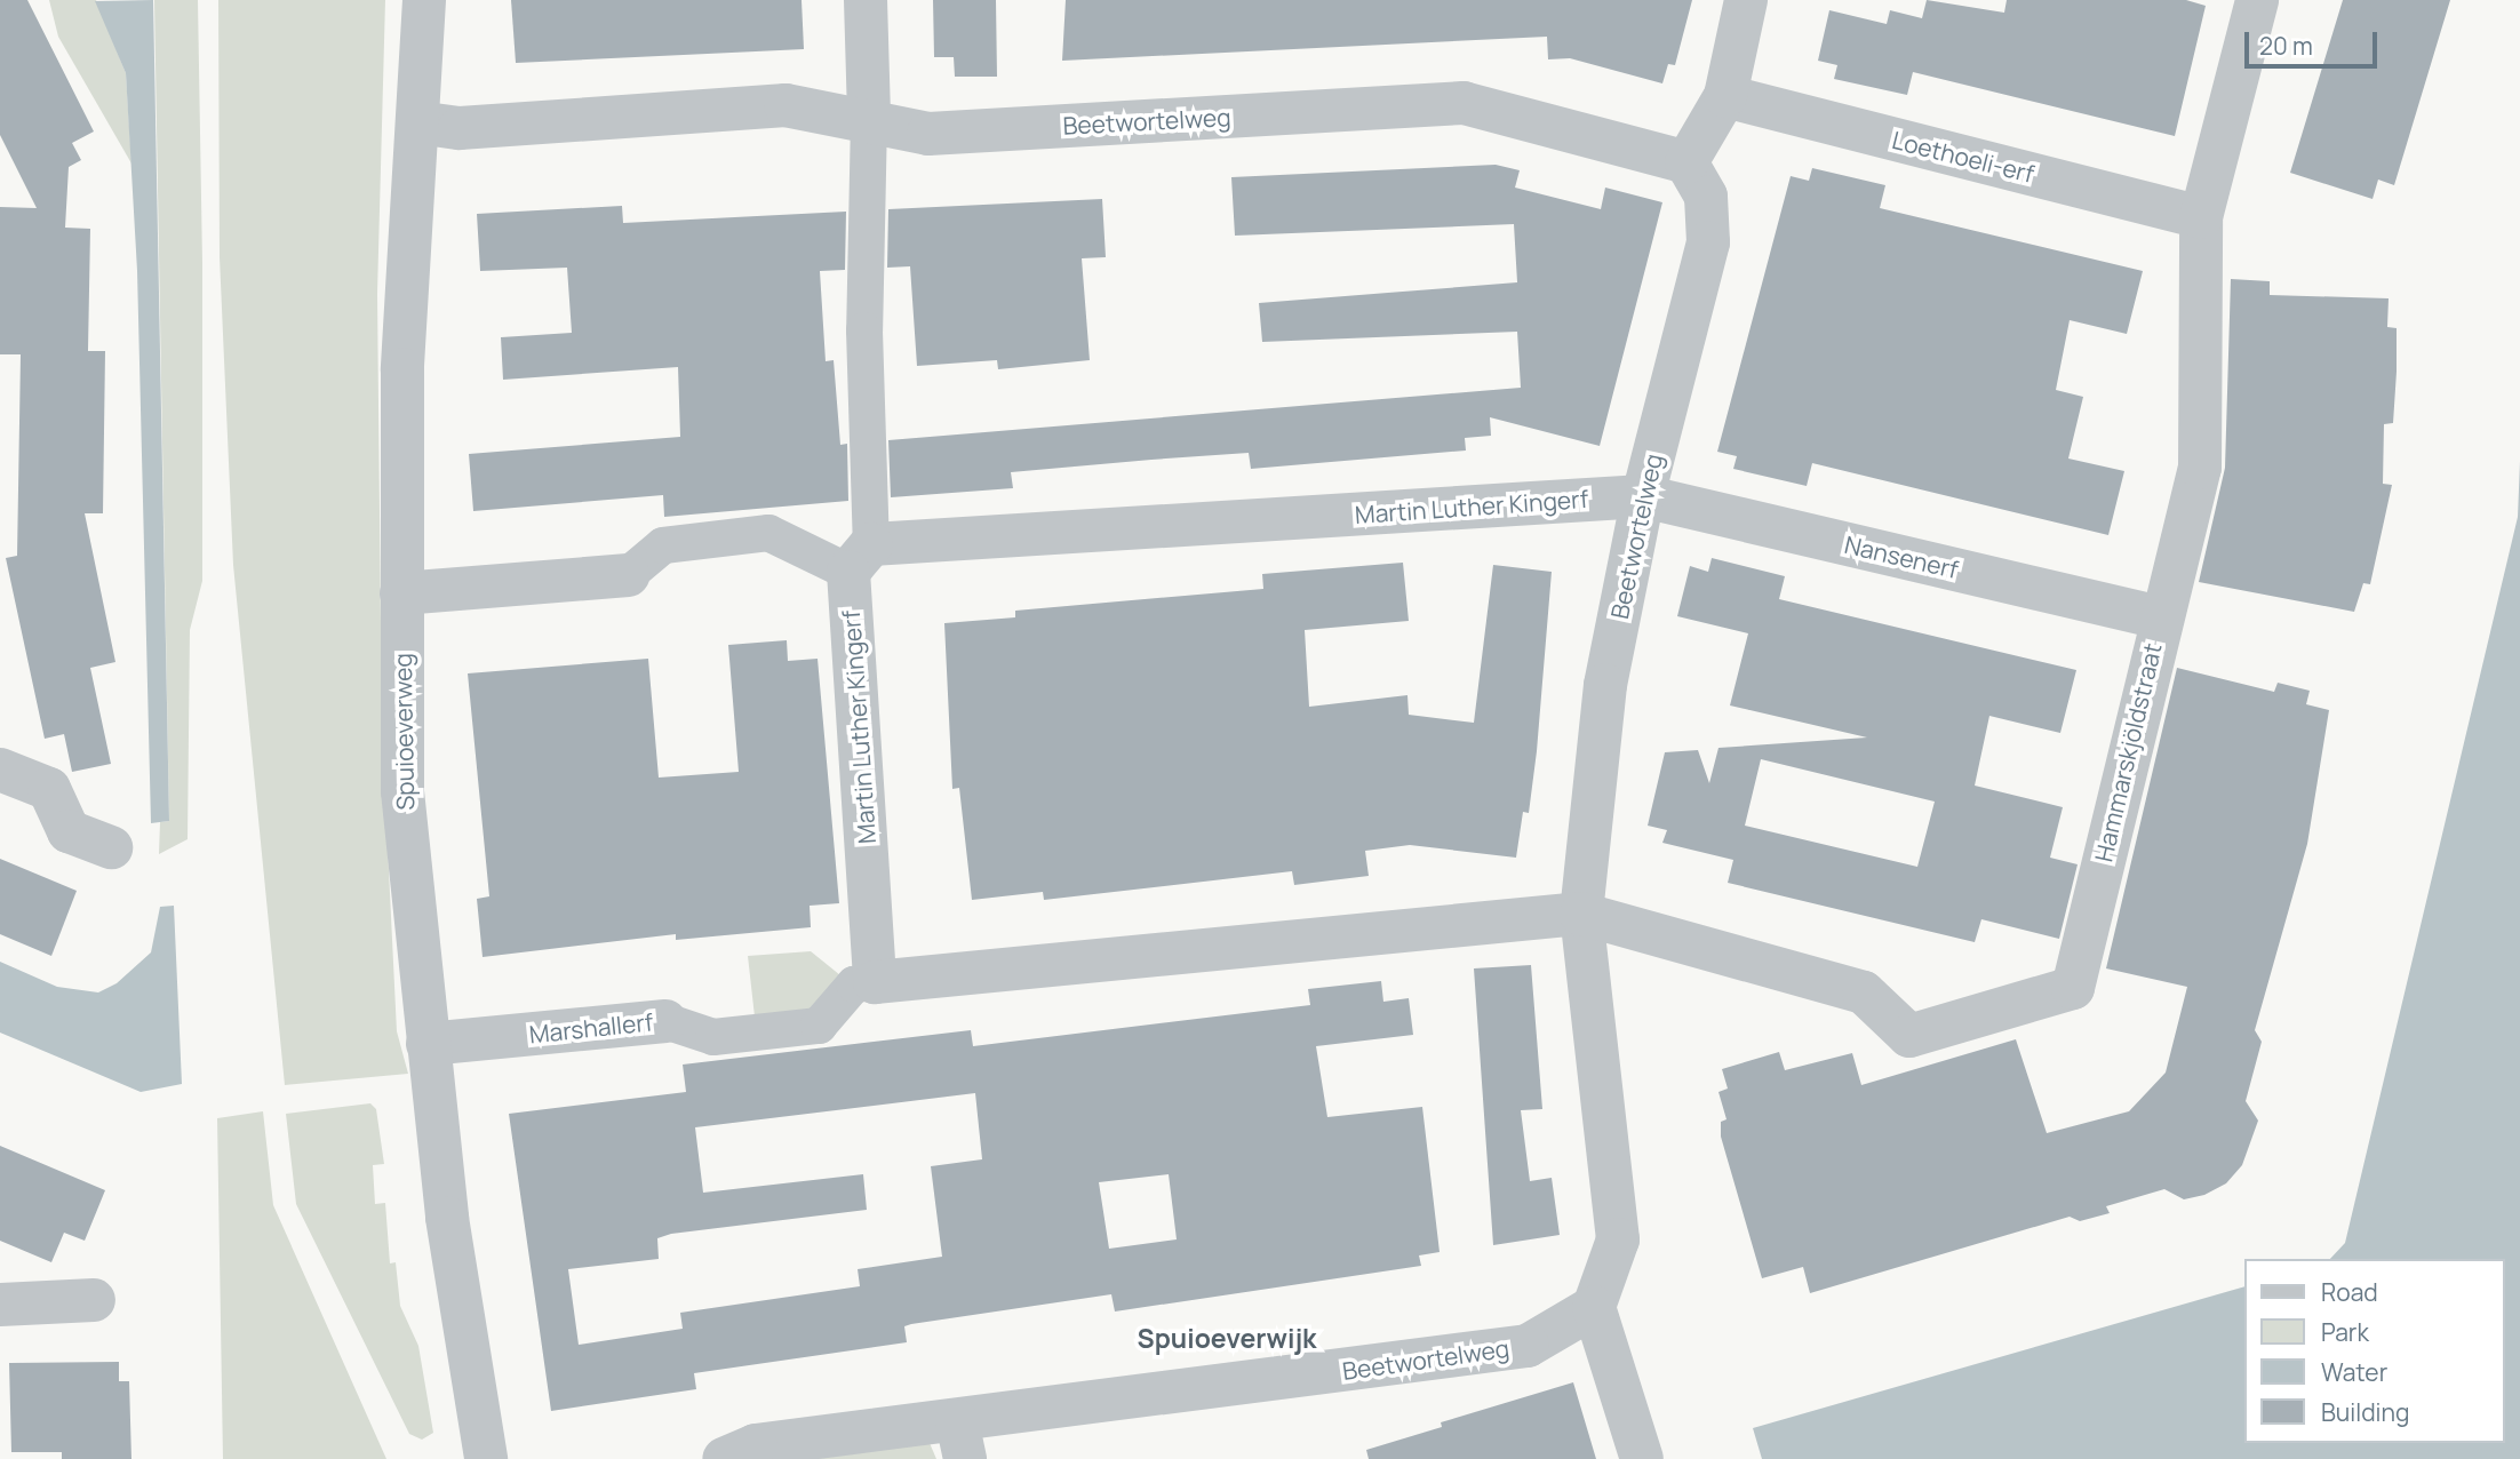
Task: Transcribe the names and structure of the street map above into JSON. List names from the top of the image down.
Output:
{
  "streets": {
    "street": [
      "Beetwortelweg",
      "Loethoeli-erf",
      "Martin Luther Kingerf",
      "Nansenerf",
      "Spuioeverweg",
      "Hammarskjöldstraat",
      "Marshallerf"
    ]
  },
  "crossings": [
    ["Beetwortelweg", "Martin Luther Kingerf"],
    ["Beetwortelweg", "Nansenerf"],
    ["Beetwortelweg", "Spuioeverweg"],
    ["Beetwortelweg", "Hammarskjöldstraat"],
    ["Loethoeli-erf", "Hammarskjöldstraat"],
    ["Martin Luther Kingerf", "Nansenerf"],
    ["Martin Luther Kingerf", "Marshallerf"],
    ["Nansenerf", "Hammarskjöldstraat"],
    ["Spuioeverweg", "Marshallerf"]
  ],
  "districts": ["Spuioeverwijk"],
  "legend": [
    "Road",
    "Park",
    "Water",
    "Building"
  ],
  "scale_bar": "20 m"
}
